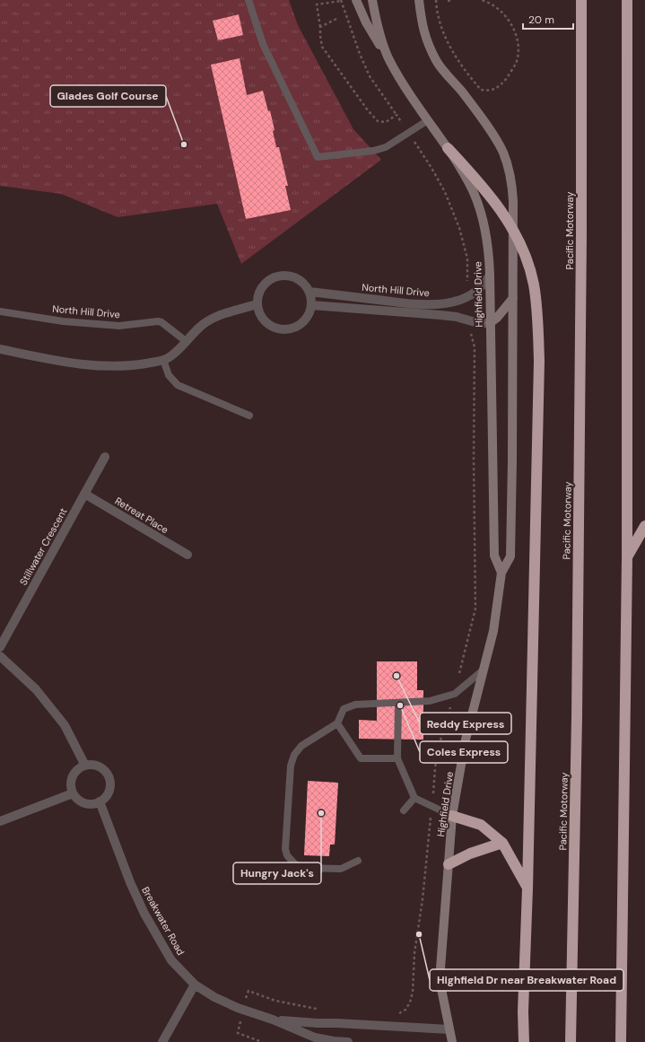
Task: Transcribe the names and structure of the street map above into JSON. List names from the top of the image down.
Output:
{
  "streets": {
    "highway": ["Pacific Motorway"],
    "street": [
      "North Hill Drive",
      "Highfield Drive",
      "Retreat Place",
      "Stillwater Crescent",
      "Breakwater Road"
    ]
  },
  "crossings": [
    ["North Hill Drive", "Highfield Drive"],
    ["Highfield Drive", "Breakwater Road"],
    ["Retreat Place", "Stillwater Crescent"]
  ],
  "places": [
    "Glades Golf Course",
    "Reddy Express",
    "Coles Express",
    "Hungry Jack's",
    "Highfield Dr near Breakwater Road"
  ],
  "scale_bar": "20 m"
}
